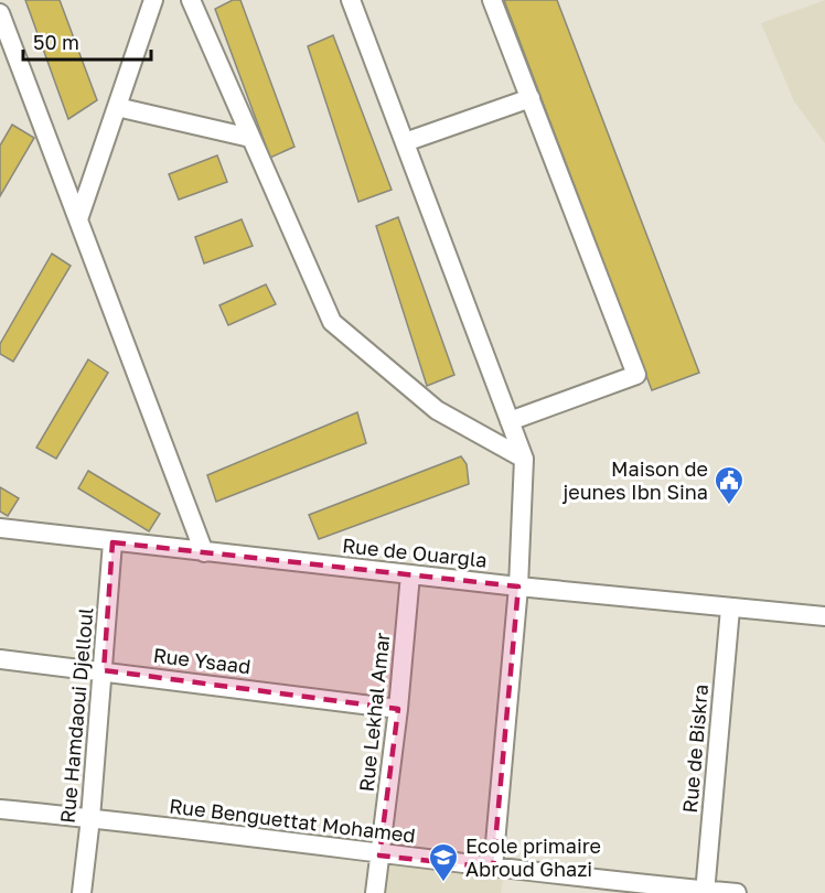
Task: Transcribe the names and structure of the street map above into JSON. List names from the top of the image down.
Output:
{
  "streets": {
    "street": [
      "Rue de Ouargla",
      "Rue Ysaad",
      "Rue Lekhal Amar",
      "Rue Hamdaoui Djelloul",
      "Rue de Biskra",
      "Rue Benguettat Mohamed"
    ]
  },
  "crossings": [
    ["Rue de Ouargla", "Rue Lekhal Amar"],
    ["Rue de Ouargla", "Rue Hamdaoui Djelloul"],
    ["Rue de Ouargla", "Rue de Biskra"],
    ["Rue Ysaad", "Rue Lekhal Amar"],
    ["Rue Ysaad", "Rue Hamdaoui Djelloul"],
    ["Rue Lekhal Amar", "Rue Benguettat Mohamed"],
    ["Rue Hamdaoui Djelloul", "Rue Benguettat Mohamed"],
    ["Rue de Biskra", "Rue Benguettat Mohamed"]
  ],
  "places": {
    "public building": ["Maison de jeunes Ibn Sina"],
    "school or university": ["Ecole primaire Abroud Ghazi"]
  },
  "scale_bar": "50 m"
}
